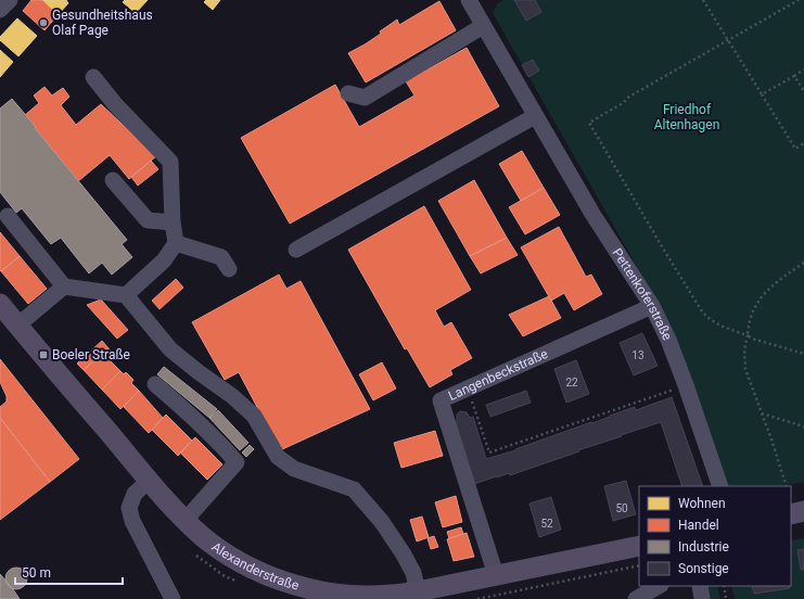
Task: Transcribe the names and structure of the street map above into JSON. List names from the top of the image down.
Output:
{
  "streets": {
    "main road": ["Alexanderstraße"],
    "street": ["Pettenkoferstraße", "Langenbeckstraße"]
  },
  "crossings": [
    ["Pettenkoferstraße", "Langenbeckstraße"],
    ["Langenbeckstraße", "Alexanderstraße"]
  ],
  "parks": ["Friedhof Altenhagen"],
  "places": {
    "other": ["Gesundheitshaus Olaf Page"],
    "transit": ["Boeler Straße"]
  },
  "house_numbers": [
    "13",
    "22",
    "50",
    "52"
  ],
  "legend": [
    "Wohnen",
    "Handel",
    "Industrie",
    "Sonstige"
  ],
  "scale_bar": "50 m"
}
